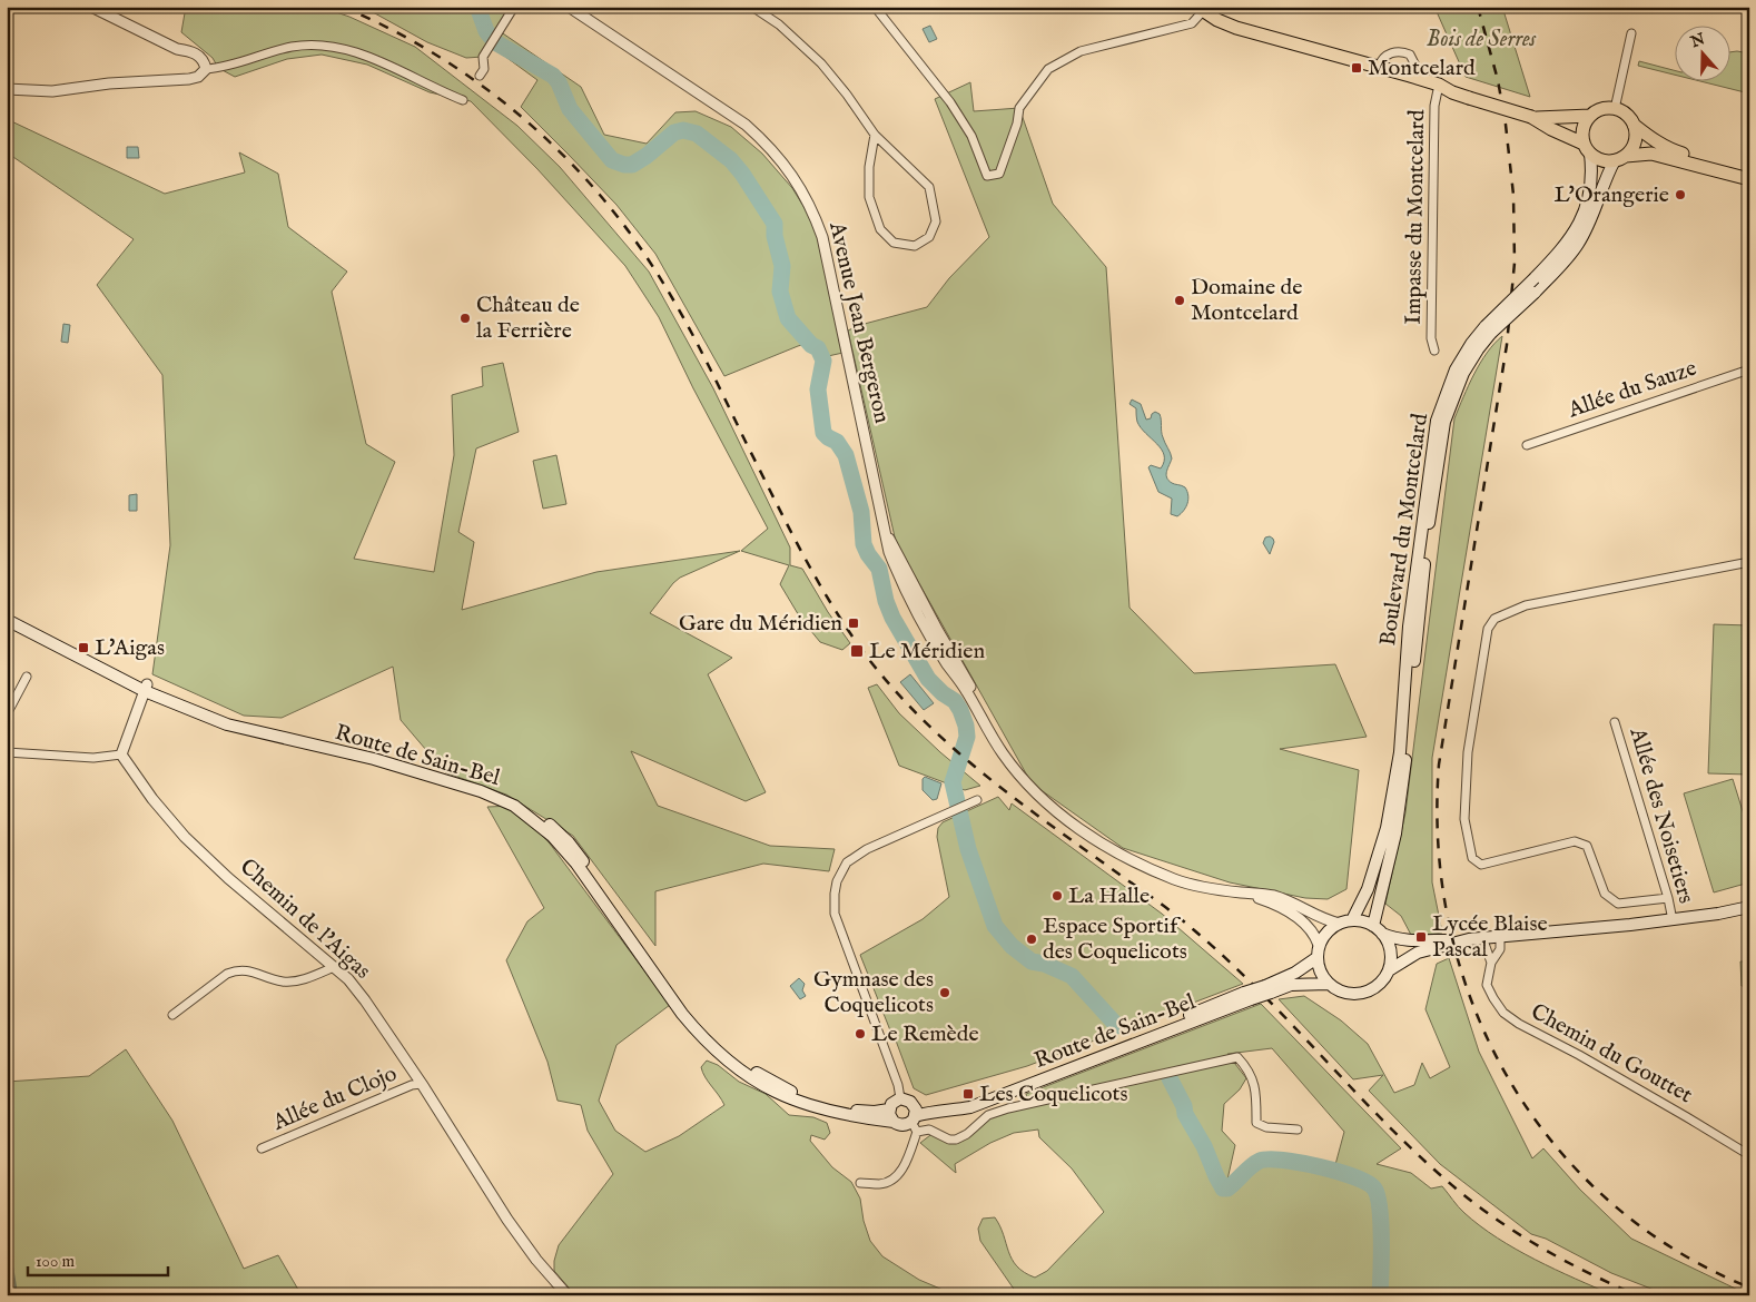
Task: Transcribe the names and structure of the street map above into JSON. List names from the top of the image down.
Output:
{
  "streets": {
    "main road": ["Boulevard du Montcelard", "Route de Sain-Bel"],
    "street": [
      "Impasse du Montcelard",
      "Avenue Jean Bergeron",
      "Allée du Sauze",
      "Allée des Noisetiers",
      "Chemin de l'Aigas",
      "Chemin du Gouttet",
      "Allée du Clojo"
    ]
  },
  "crossings": [
    ["Avenue Jean Bergeron", "Boulevard du Montcelard"],
    ["Avenue Jean Bergeron", "Route de Sain-Bel"],
    ["Boulevard du Montcelard", "Route de Sain-Bel"],
    ["Chemin de l'Aigas", "Allée du Clojo"]
  ],
  "parks": ["Bois de Serres"],
  "places": {
    "transit": [
      "Montcelard",
      "Gare du Méridien",
      "L'Aigas",
      "Le Méridien",
      "Lycée Blaise Pascal",
      "Les Coquelicots"
    ],
    "other": [
      "L'Orangerie",
      "Domaine de Montcelard",
      "Château de la Ferrière",
      "La Halle",
      "Espace Sportif des Coquelicots",
      "Gymnase des Coquelicots",
      "Le Remède"
    ]
  },
  "scale_bar": "100 m",
  "north": "top"
}
